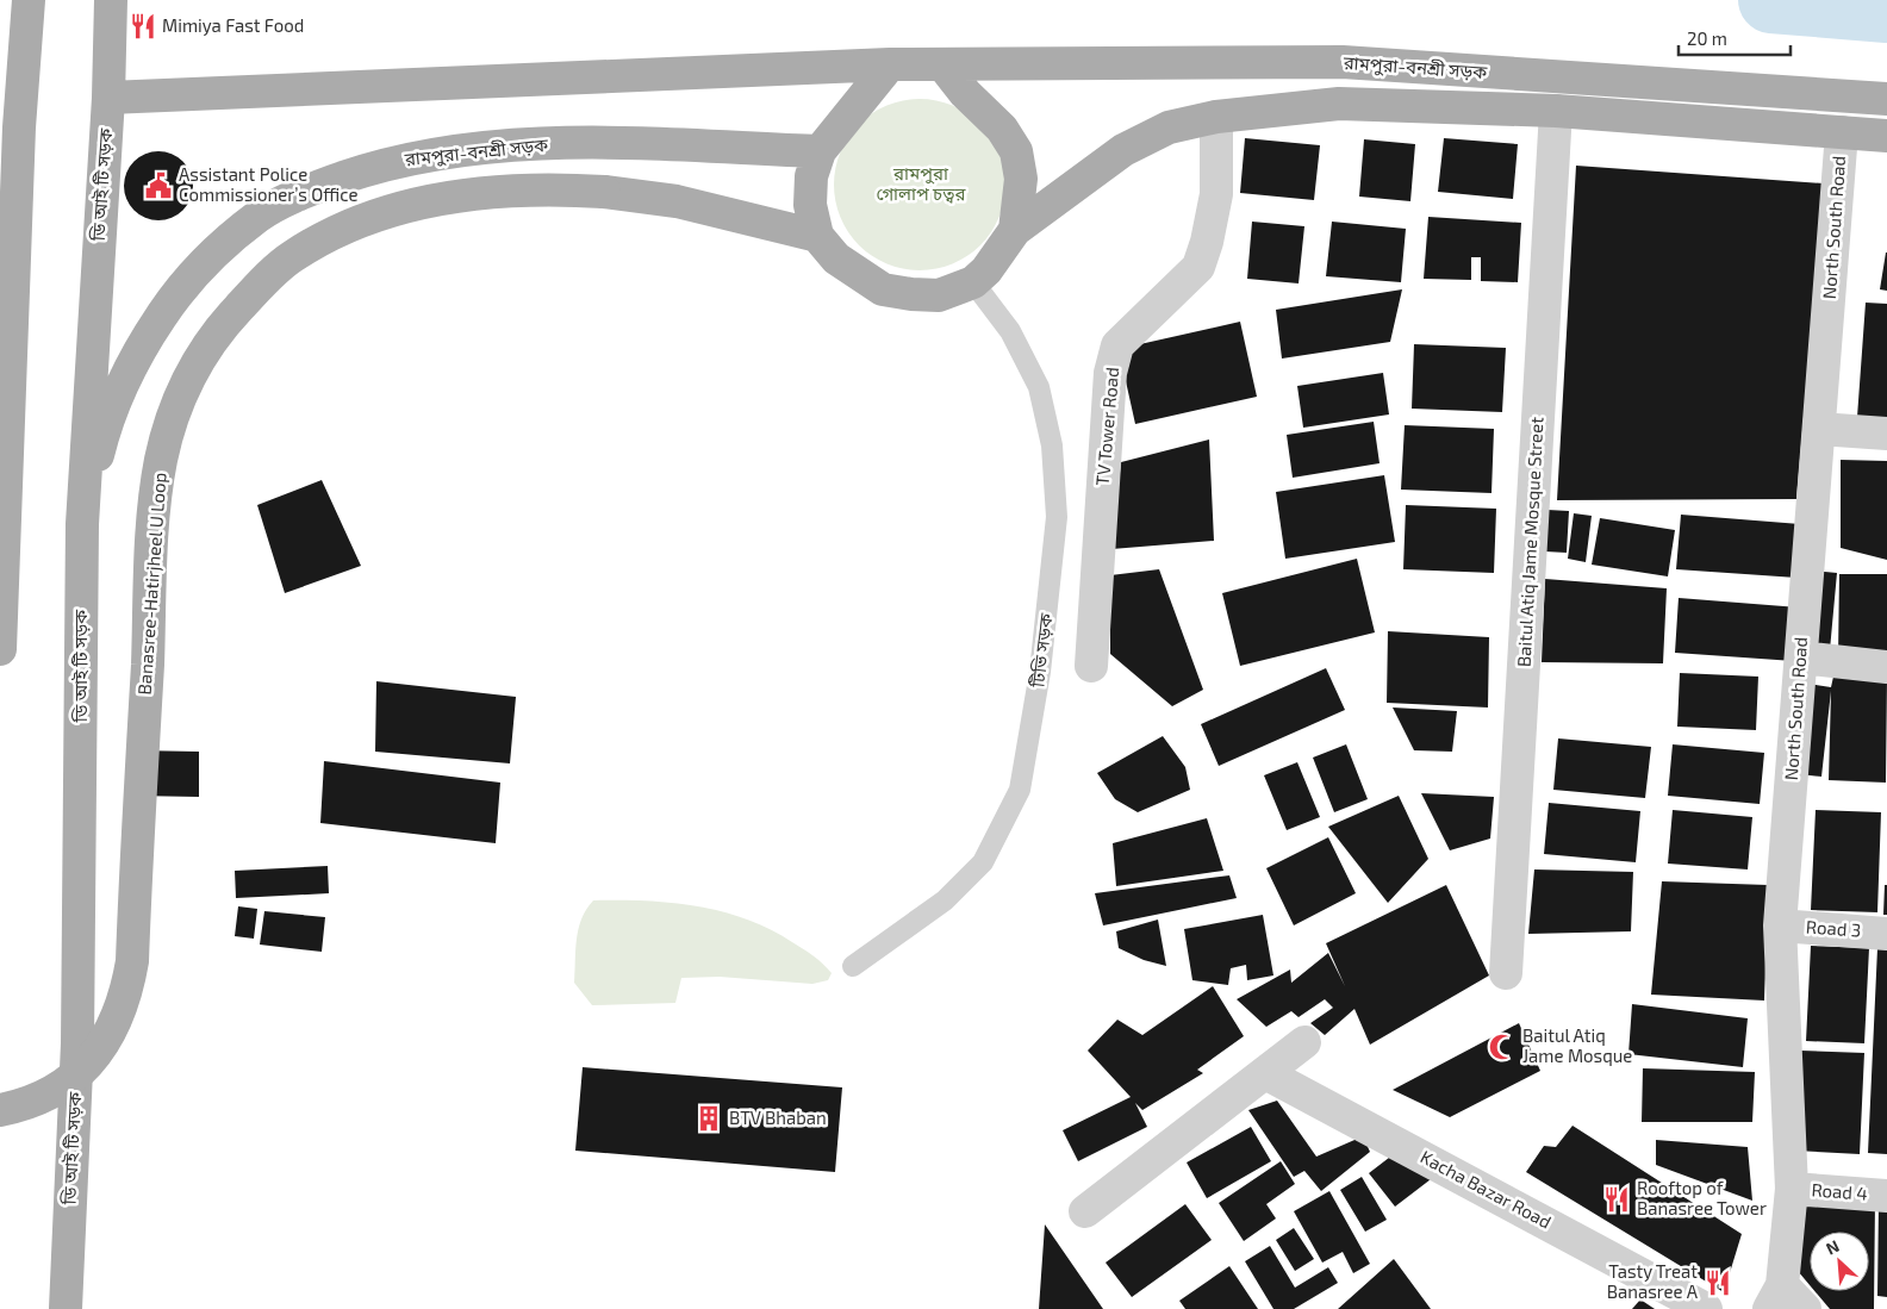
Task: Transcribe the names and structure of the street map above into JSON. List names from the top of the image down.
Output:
{
  "streets": {
    "main road": ["রামপুরা-বনশ্রী সড়ক", "ডি আই টি সড়ক", "Banasree-Hatirjheel U Loop"],
    "street": [
      "North South Road",
      "TV Tower Road",
      "Baitul Atiq Jame Mosque Street",
      "Road 3",
      "Kacha Bazar Road",
      "Road 4"
    ],
    "lane": ["টিভি সড়ক"]
  },
  "crossings": [
    ["রামপুরা-বনশ্রী সড়ক", "ডি আই টি সড়ক"],
    ["রামপুরা-বনশ্রী সড়ক", "North South Road"],
    ["রামপুরা-বনশ্রী সড়ক", "TV Tower Road"],
    ["রামপুরা-বনশ্রী সড়ক", "Baitul Atiq Jame Mosque Street"],
    ["North South Road", "Road 3"],
    ["North South Road", "Road 4"]
  ],
  "parks": ["রামপুরা গোলাপ চত্বর"],
  "places": {
    "restaurant": ["Mimiya Fast Food", "Rooftop of Banasree Tower", "Tasty Treat Banasree A"],
    "public building": ["Assistant Police Commissioner’s Office"],
    "mosque": ["Baitul Atiq Jame Mosque"],
    "building": ["BTV Bhaban"]
  },
  "scale_bar": "20 m",
  "north": "top left"
}
